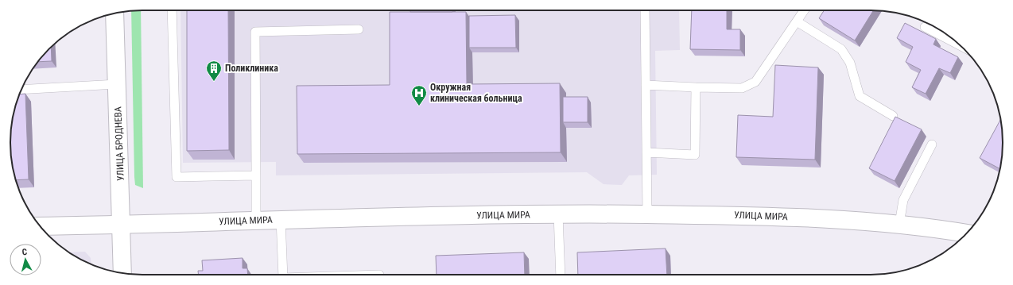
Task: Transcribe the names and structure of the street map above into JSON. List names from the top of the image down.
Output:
{
  "streets": {
    "street": ["УЛИЦА БРОДНЕВА", "УЛИЦА МИРА"]
  },
  "crossings": [
    ["УЛИЦА БРОДНЕВА", "УЛИЦА МИРА"]
  ],
  "places": {
    "building": ["Поликлиника"],
    "hospital": ["Окружная клиническая больница"]
  },
  "north": "top"
}
